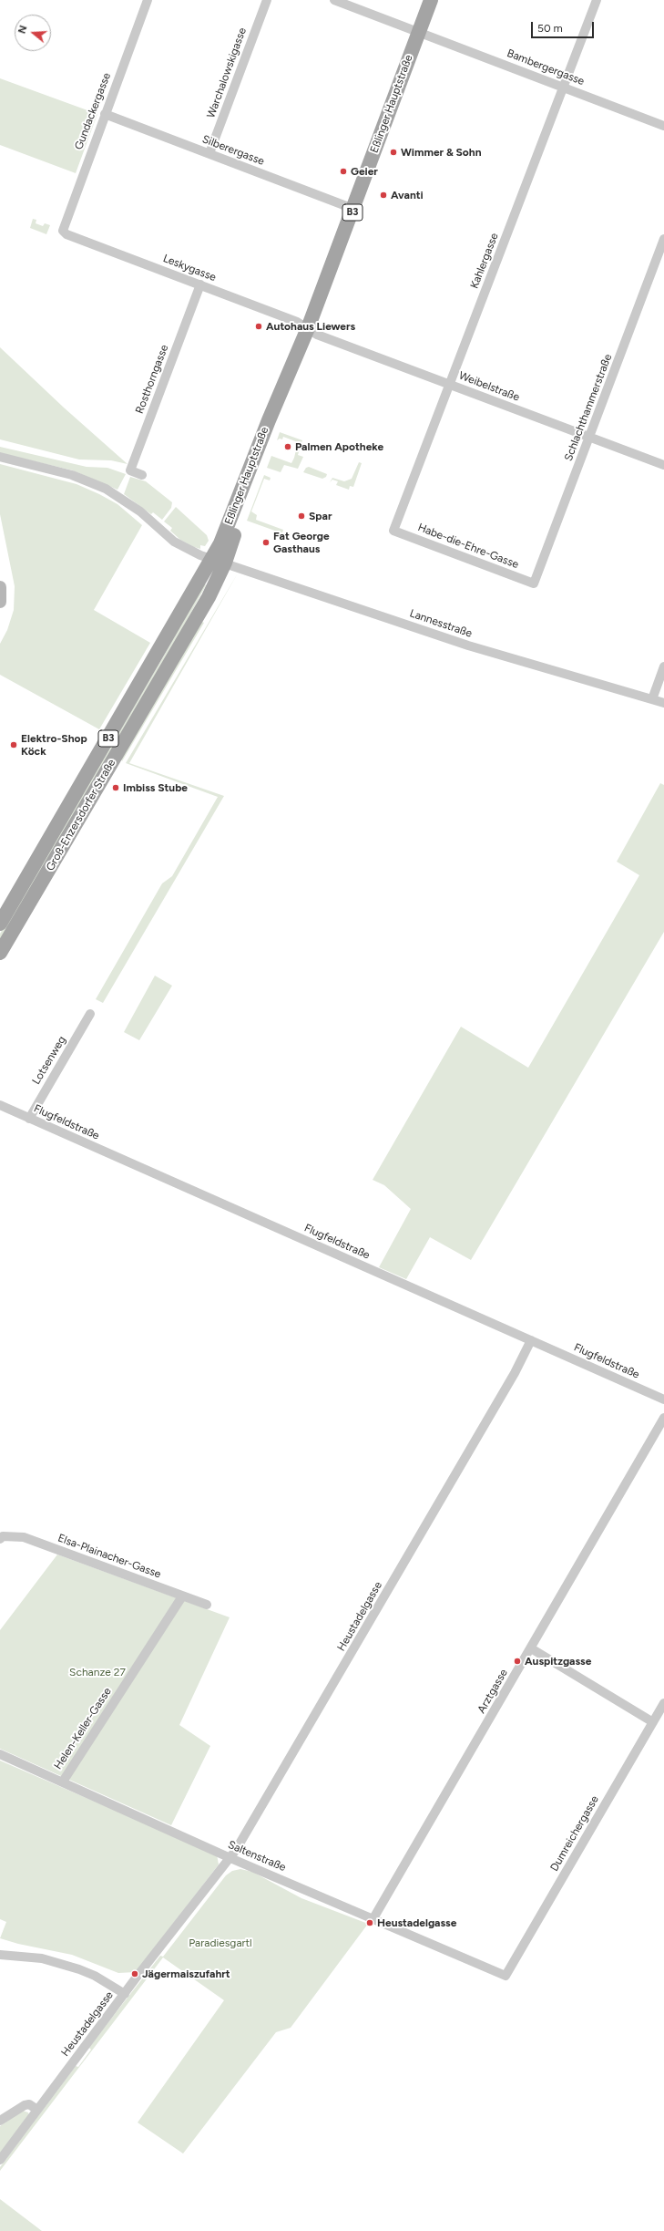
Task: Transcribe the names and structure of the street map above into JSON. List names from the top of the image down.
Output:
{
  "streets": {
    "main road": ["Eßlinger Hauptstraße", "B3", "Groß-Enzersdorfer Straße"],
    "street": [
      "Bambergergasse",
      "Warchalowskigasse",
      "Gundackergasse",
      "Silberergasse",
      "Kahlergasse",
      "Leskygasse",
      "Rosthorngasse",
      "Weibelstraße",
      "Schlachthammerstraße",
      "Habe-die-Ehre-Gasse",
      "Lannesstraße",
      "Lotsenweg",
      "Flugfeldstraße",
      "Elsa-Plainacher-Gasse",
      "Heustadelgasse",
      "Arztgasse",
      "Helen-Keller-Gasse",
      "Dumreichergasse",
      "Saltenstraße"
    ]
  },
  "crossings": [
    ["Bambergergasse", "Eßlinger Hauptstraße"],
    ["Bambergergasse", "Kahlergasse"],
    ["Warchalowskigasse", "Silberergasse"],
    ["Eßlinger Hauptstraße", "Silberergasse"],
    ["Eßlinger Hauptstraße", "Leskygasse"],
    ["Eßlinger Hauptstraße", "Weibelstraße"],
    ["Eßlinger Hauptstraße", "Lannesstraße"],
    ["Eßlinger Hauptstraße", "Groß-Enzersdorfer Straße"],
    ["Gundackergasse", "Silberergasse"],
    ["Gundackergasse", "Leskygasse"],
    ["Kahlergasse", "Weibelstraße"],
    ["Kahlergasse", "Habe-die-Ehre-Gasse"],
    ["Leskygasse", "Rosthorngasse"],
    ["Leskygasse", "Weibelstraße"],
    ["Weibelstraße", "Schlachthammerstraße"],
    ["Schlachthammerstraße", "Habe-die-Ehre-Gasse"],
    ["Lannesstraße", "Groß-Enzersdorfer Straße"],
    ["Lotsenweg", "Flugfeldstraße"],
    ["Flugfeldstraße", "Heustadelgasse"],
    ["Elsa-Plainacher-Gasse", "Helen-Keller-Gasse"],
    ["Heustadelgasse", "Saltenstraße"],
    ["Arztgasse", "Saltenstraße"],
    ["Helen-Keller-Gasse", "Saltenstraße"],
    ["Dumreichergasse", "Saltenstraße"]
  ],
  "parks": ["Schanze 27", "Paradiesgartl"],
  "places": [
    "Wimmer & Sohn",
    "Geier",
    "Avanti",
    "Autohaus Liewers",
    "Palmen Apotheke",
    "Spar",
    "Fat George Gasthaus",
    "Elektro-Shop Köck",
    "Imbiss Stube",
    "Auspitzgasse",
    "Heustadelgasse",
    "Jägermaiszufahrt"
  ],
  "scale_bar": "50 m",
  "north": "left"
}
